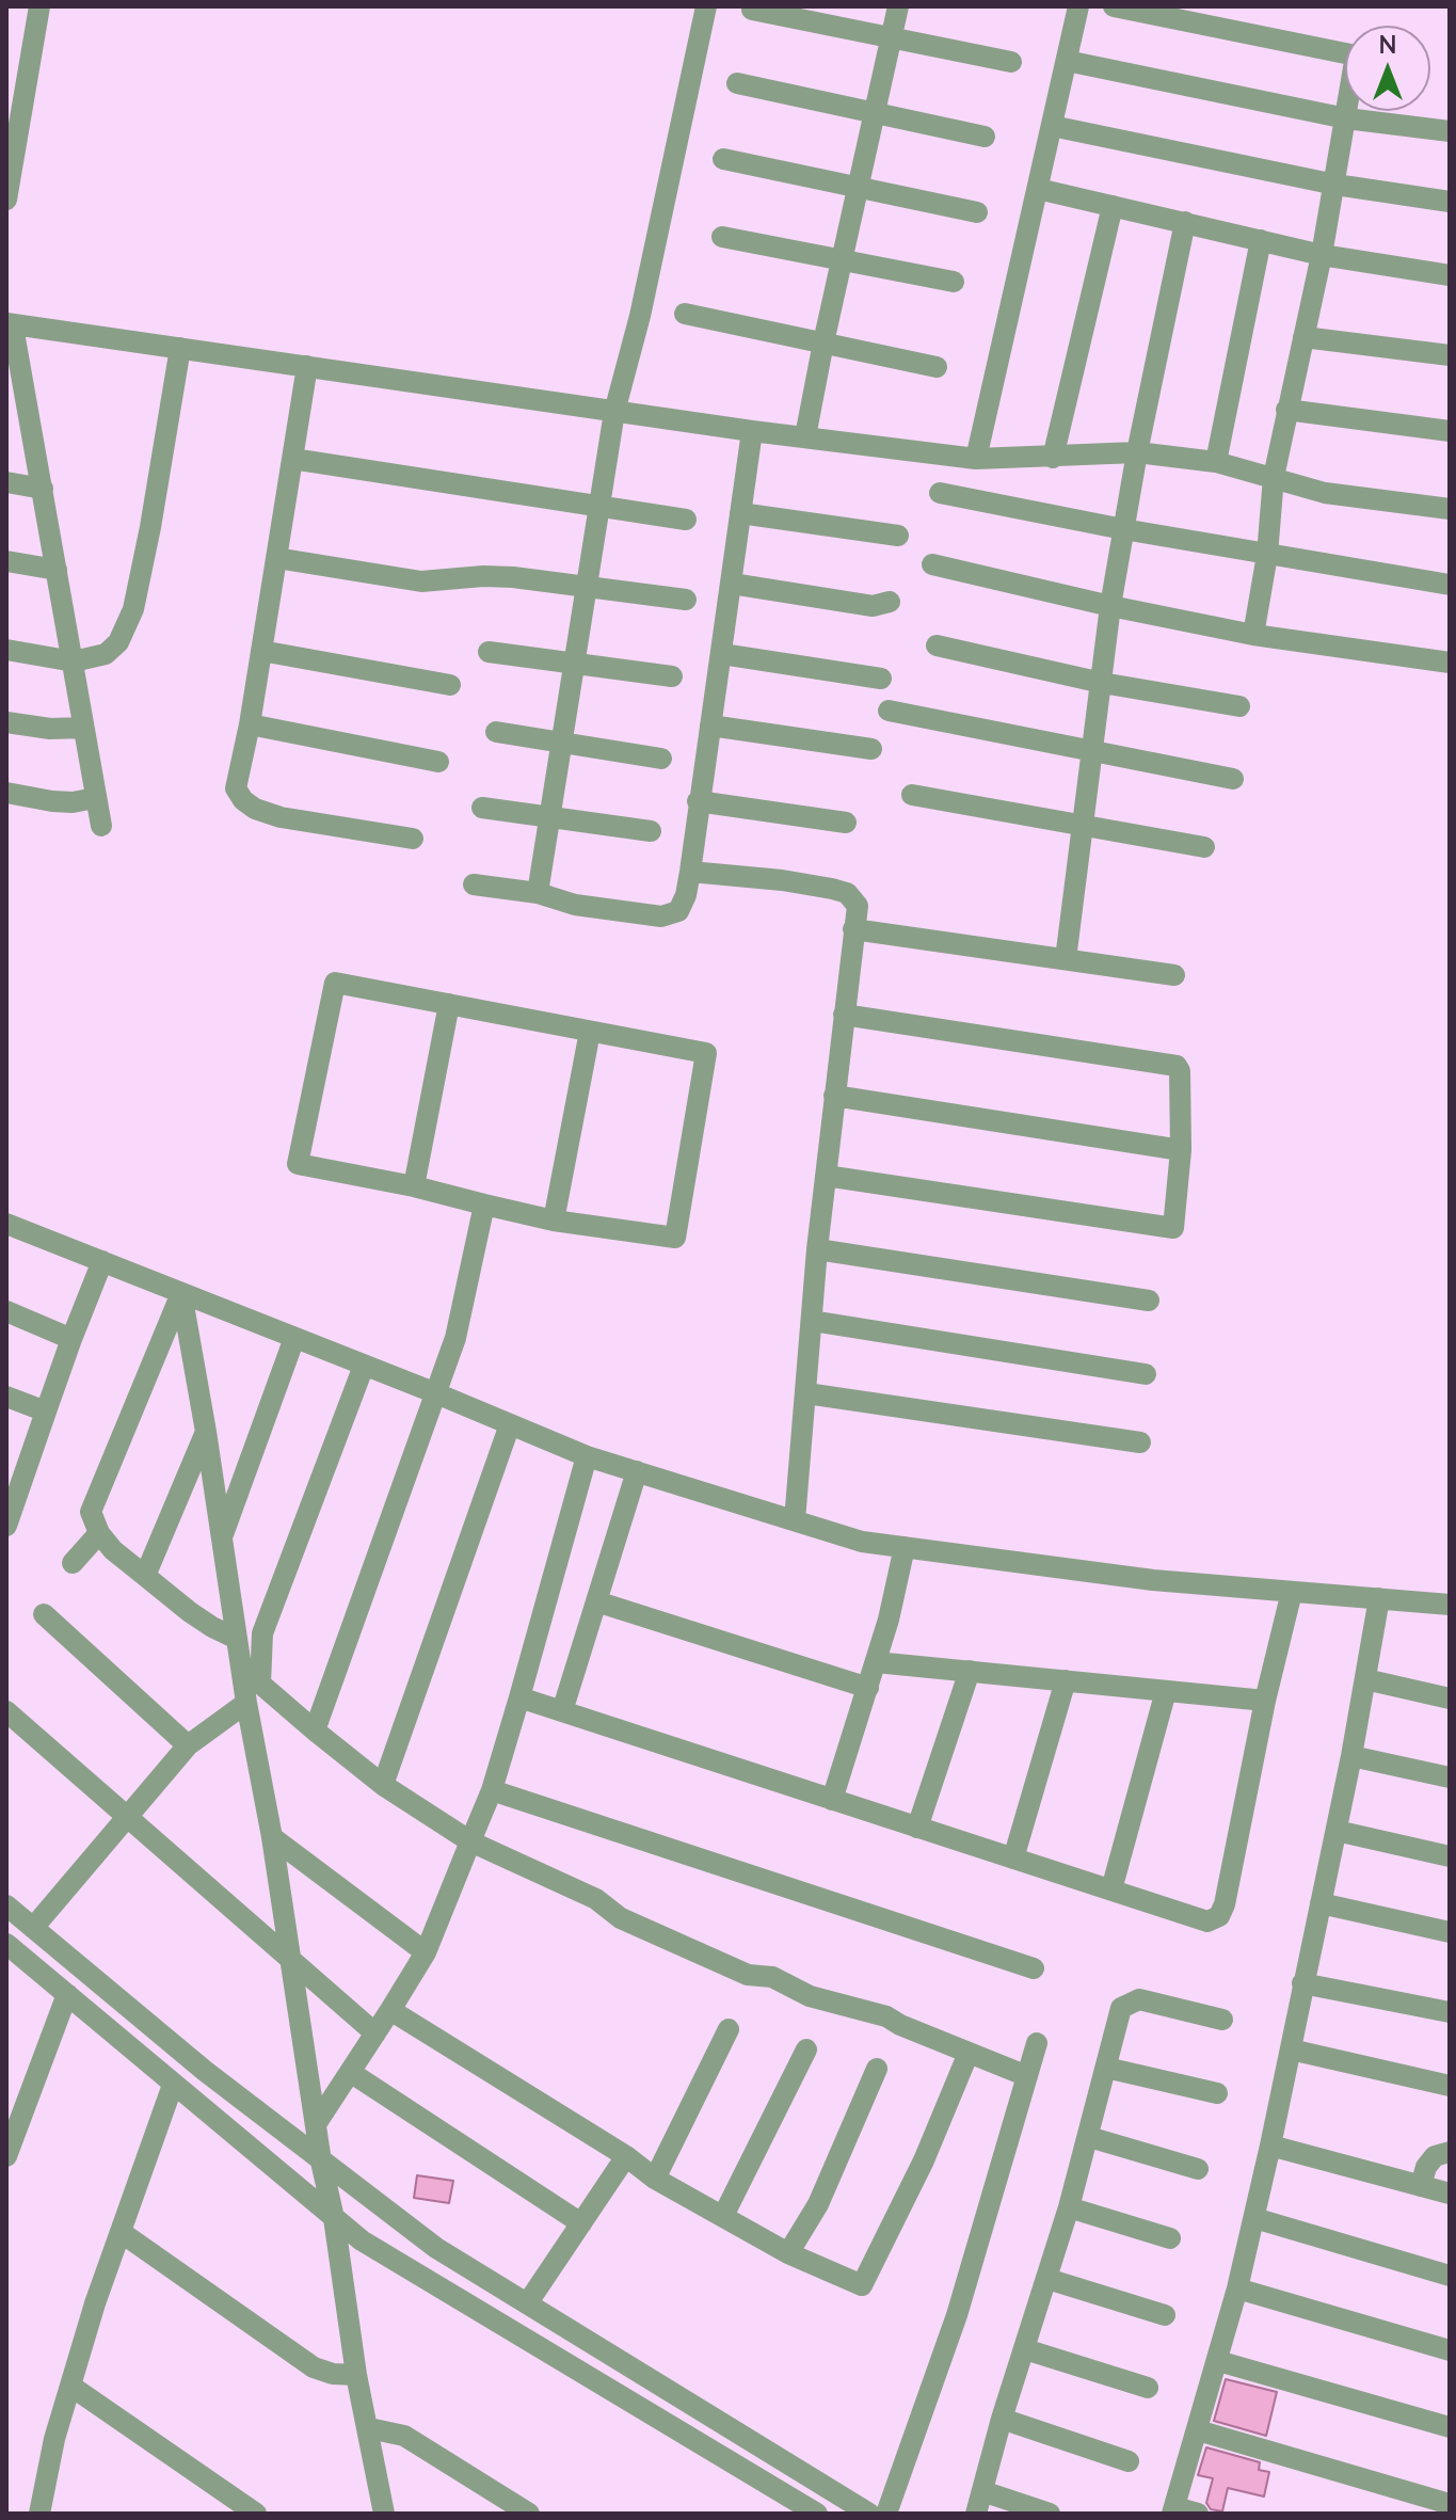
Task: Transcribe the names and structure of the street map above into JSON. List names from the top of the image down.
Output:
{
  "north": "top"
}
